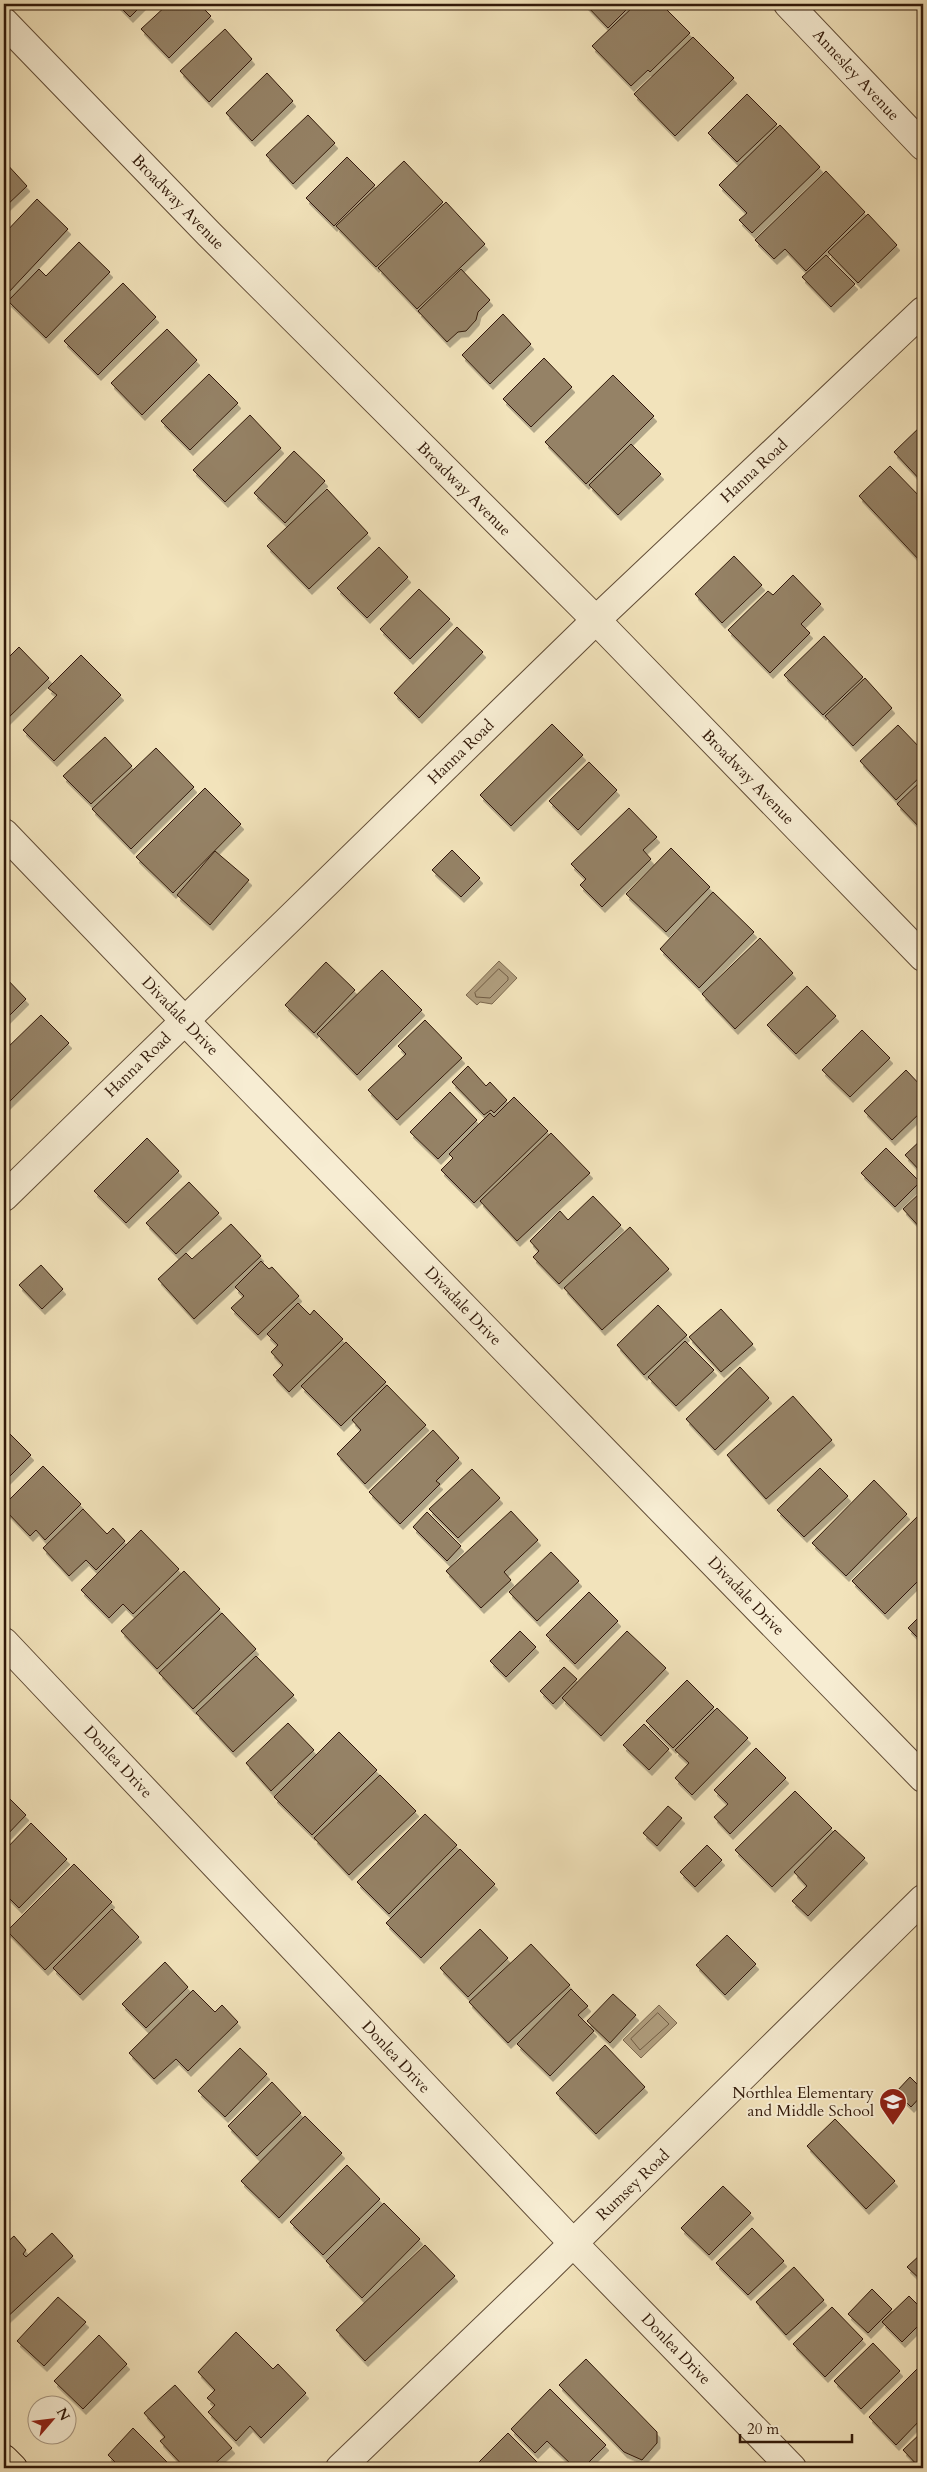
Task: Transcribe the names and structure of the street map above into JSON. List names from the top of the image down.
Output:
{
  "streets": {
    "street": [
      "Annesley Avenue",
      "Broadway Avenue",
      "Hanna Road",
      "Divadale Drive",
      "Donlea Drive",
      "Rumsey Road"
    ]
  },
  "crossings": [
    ["Broadway Avenue", "Hanna Road"],
    ["Hanna Road", "Divadale Drive"],
    ["Donlea Drive", "Rumsey Road"]
  ],
  "places": {
    "school or university": ["Northlea Elementary and Middle School"]
  },
  "scale_bar": "20 m",
  "north": "top right"
}
